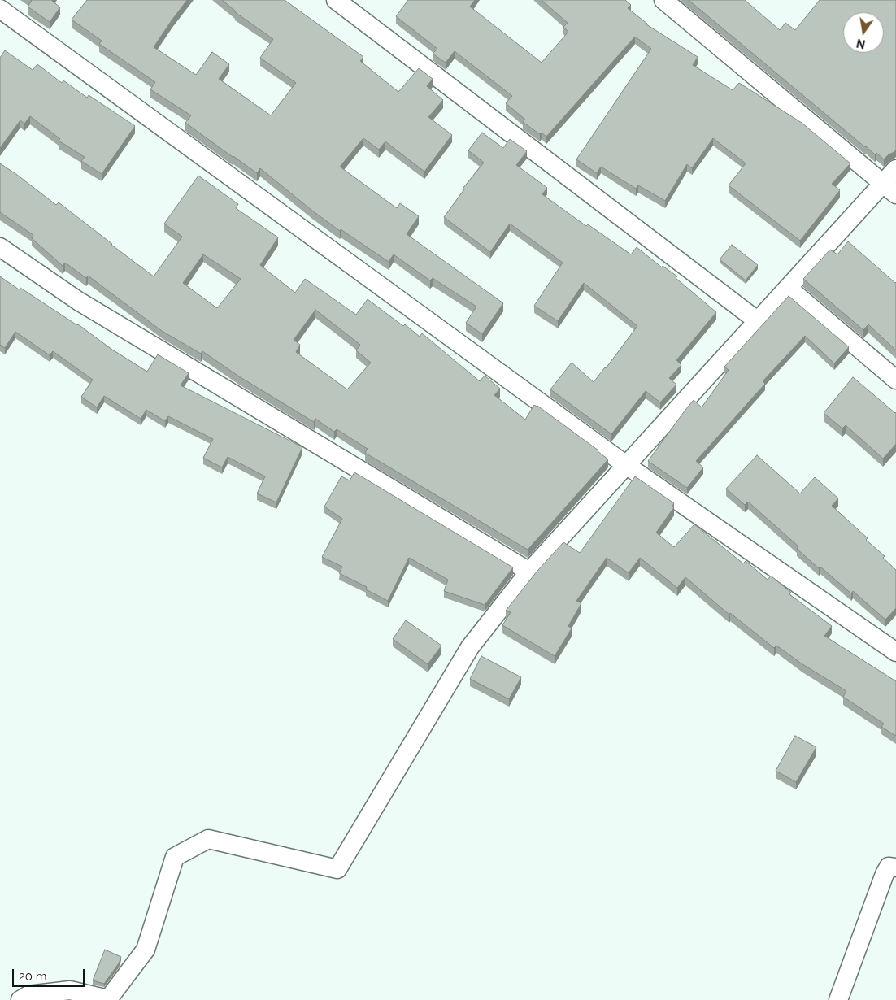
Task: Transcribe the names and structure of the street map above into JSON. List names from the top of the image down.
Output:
{
  "scale_bar": "20 m",
  "north": "bottom"
}
